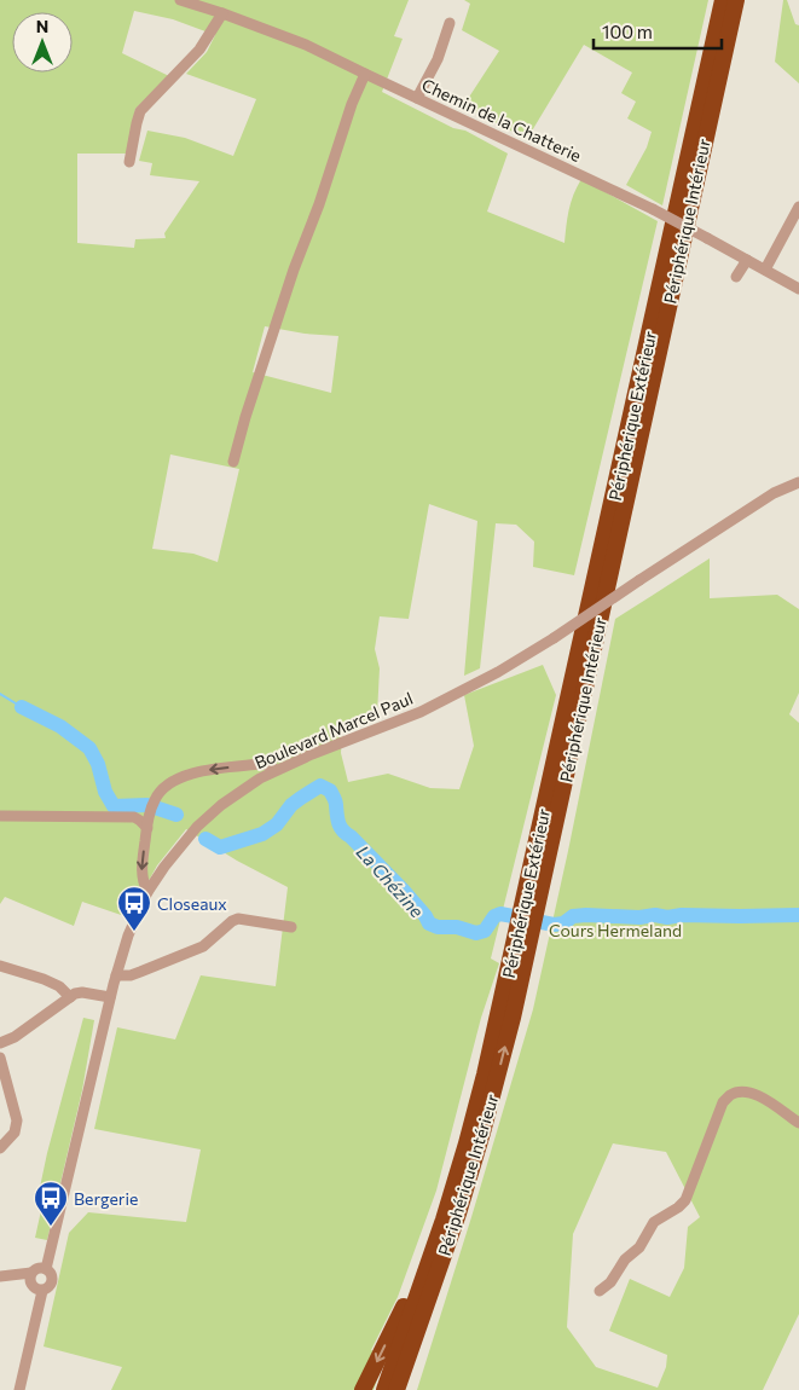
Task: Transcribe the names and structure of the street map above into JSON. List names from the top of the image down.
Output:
{
  "streets": {
    "highway": ["Périphérique Intérieur", "Périphérique Extérieur"],
    "street": ["Chemin de la Chatterie", "Boulevard Marcel Paul"]
  },
  "crossings": [
    ["Périphérique Intérieur", "Périphérique Extérieur"]
  ],
  "water": ["La Chézine"],
  "parks": ["Cours Hermeland"],
  "places": {
    "bus stop": ["Closeaux", "Bergerie"]
  },
  "scale_bar": "100 m",
  "north": "top"
}
